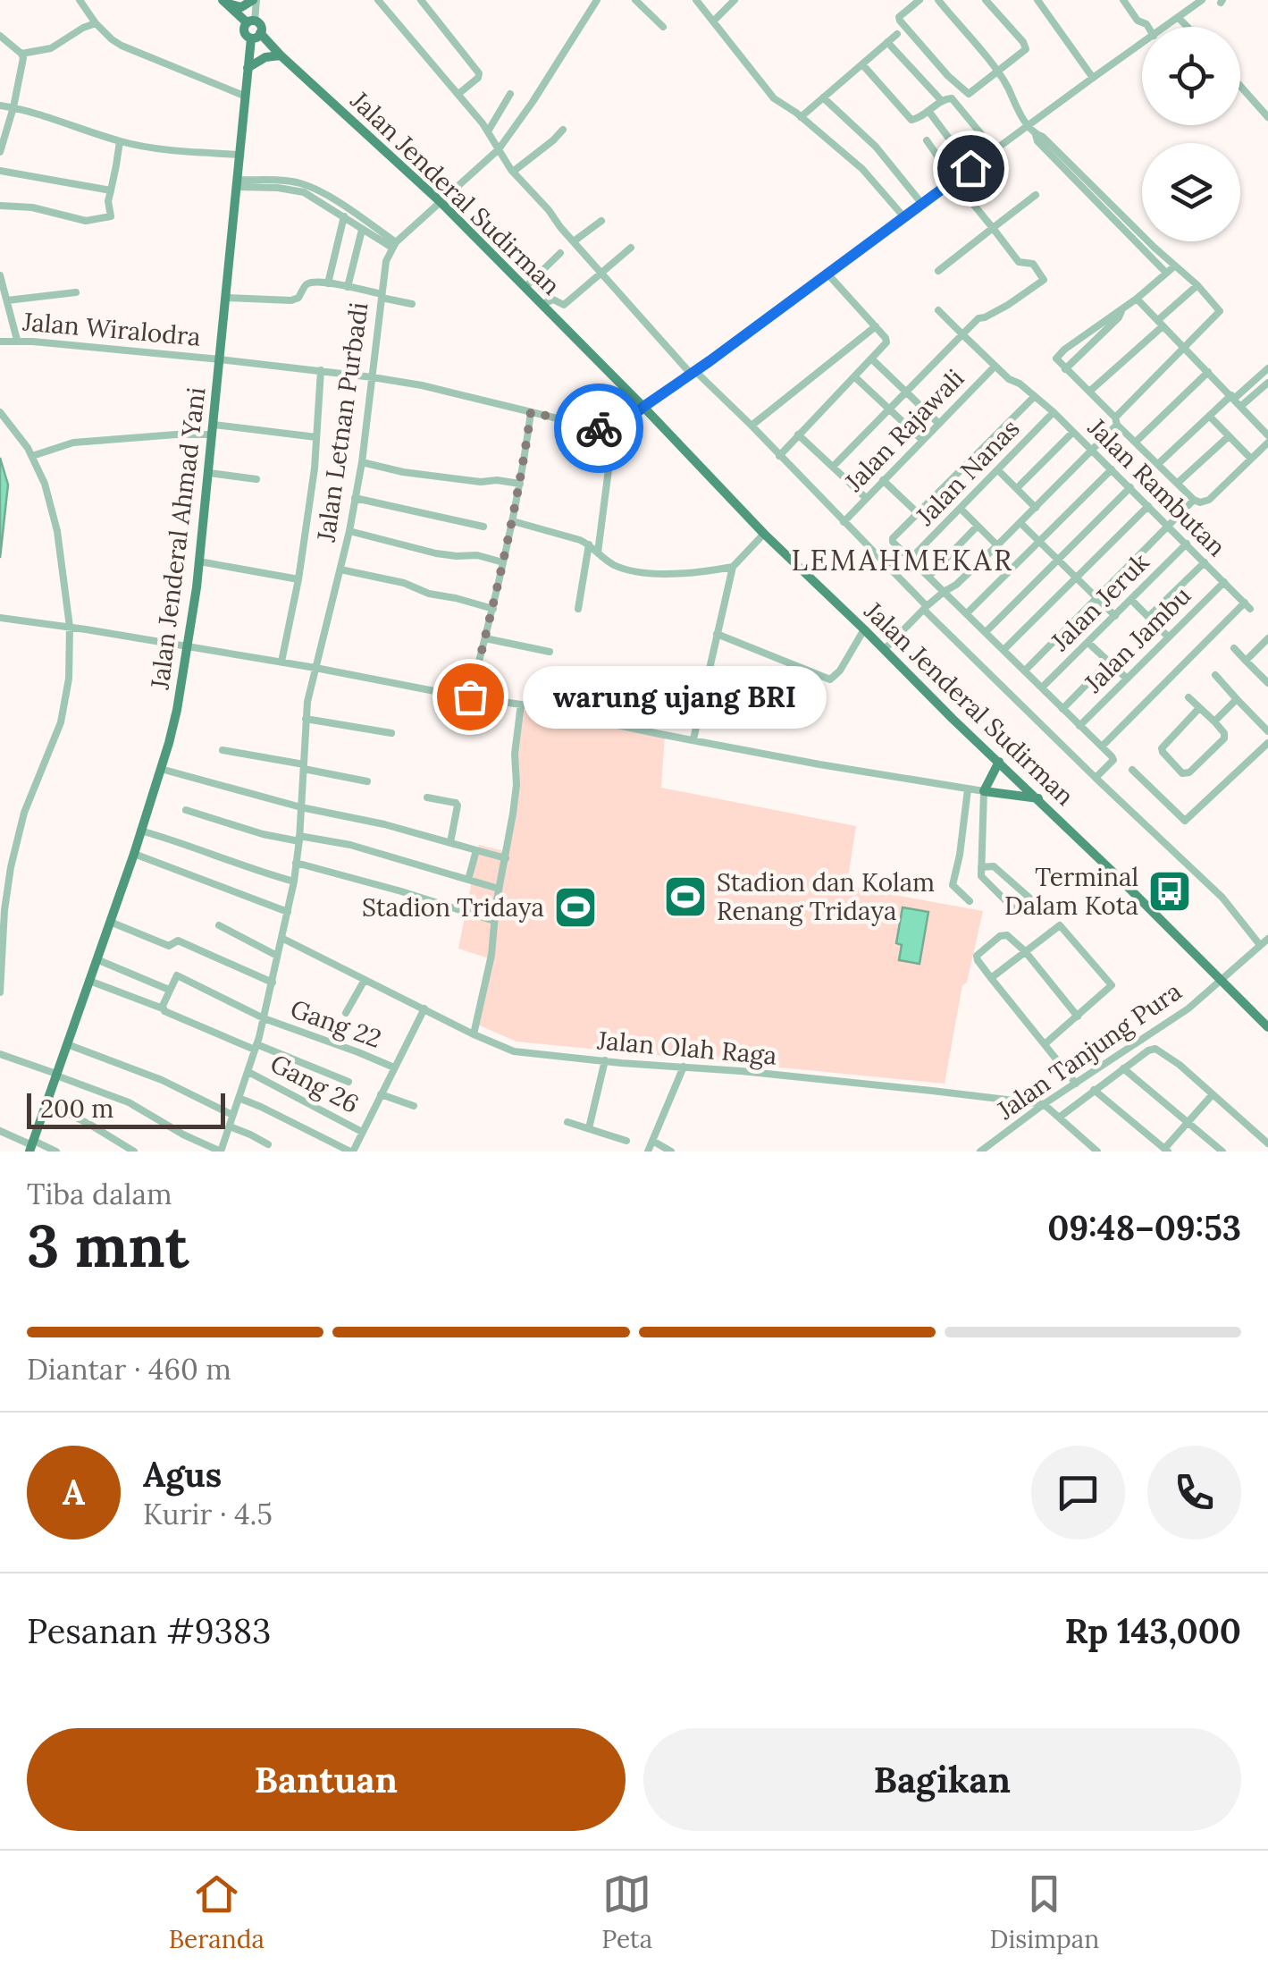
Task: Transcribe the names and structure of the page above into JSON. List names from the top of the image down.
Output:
{
  "streets": {
    "main road": ["Jalan Jenderal Sudirman", "Jalan Jenderal Ahmad Yani"],
    "street": [
      "Jalan Wiralodra",
      "Jalan Letnan Purbadi",
      "Jalan Rajawali",
      "Jalan Nanas",
      "Jalan Rambutan",
      "Jalan Jeruk",
      "Jalan Jambu",
      "Gang 22",
      "Jalan Olah Raga",
      "Jalan Tanjung Pura",
      "Gang 26"
    ]
  },
  "crossings": [
    ["Jalan Jenderal Sudirman", "Jalan Jenderal Ahmad Yani"],
    ["Jalan Jenderal Sudirman", "Jalan Tanjung Pura"],
    ["Jalan Wiralodra", "Jalan Letnan Purbadi"],
    ["Jalan Wiralodra", "Jalan Jenderal Ahmad Yani"],
    ["Jalan Letnan Purbadi", "Gang 22"],
    ["Jalan Letnan Purbadi", "Jalan Olah Raga"],
    ["Jalan Letnan Purbadi", "Gang 26"],
    ["Jalan Rajawali", "Jalan Rambutan"],
    ["Jalan Nanas", "Jalan Rambutan"],
    ["Jalan Rambutan", "Jalan Jeruk"],
    ["Jalan Rambutan", "Jalan Jambu"],
    ["Jalan Olah Raga", "Jalan Tanjung Pura"]
  ],
  "districts": ["LEMAHMEKAR"],
  "places": {
    "other": ["warung ujang BRI"],
    "bus stop": ["Terminal Dalam Kota"],
    "sports": ["Stadion dan Kolam Renang Tridaya", "Stadion Tridaya"]
  },
  "scale_bar": "200 m",
  "page": {
    "bubble": "warung ujang BRI",
    "scale": "200 m",
    "heading": ["3 mnt", "Tiba dalam", "09:48–09:53"],
    "panel": [
      "Agus",
      "Kurir · 4.5",
      "Pesanan #9383",
      "Rp 143,000"
    ],
    "bar": "Diantar · 460 m",
    "round": "A",
    "buttons": ["Bantuan", "Bagikan"],
    "tabs": ["Beranda", "Peta", "Disimpan"]
  }
}
